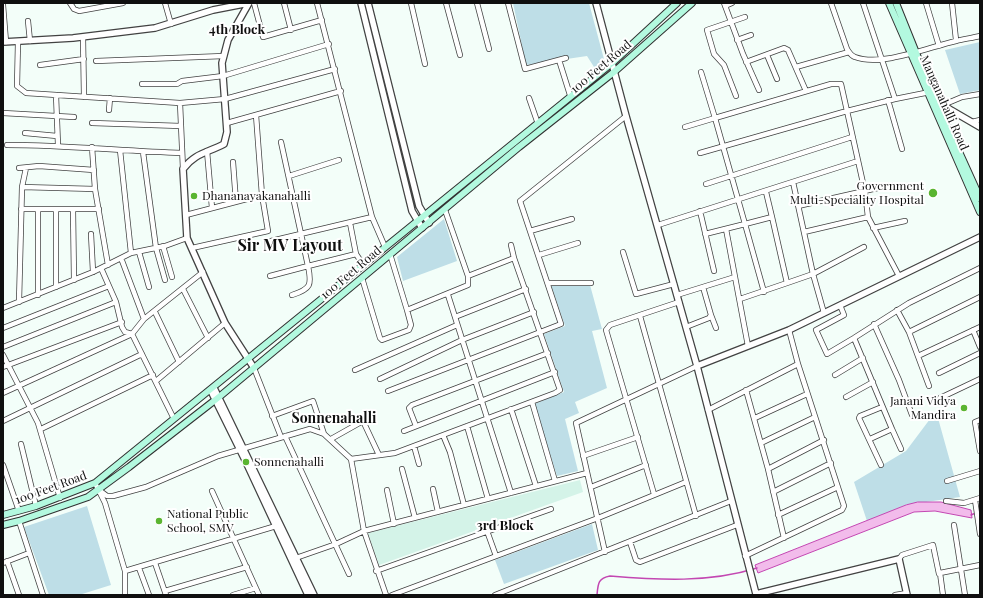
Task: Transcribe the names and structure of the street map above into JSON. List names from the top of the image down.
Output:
{
  "streets": {
    "main road": ["100 Feet Road", "Manganahalli Road"]
  },
  "districts": [
    "4th Block",
    "Sir MV Layout",
    "Sonnenahalli",
    "3rd Block"
  ],
  "places": [
    "Government Multi-Speciality Hospital",
    "Dhananayakanahalli",
    "Janani Vidya Mandira",
    "Sonnenahalli",
    "National Public School, SMV"
  ]
}
